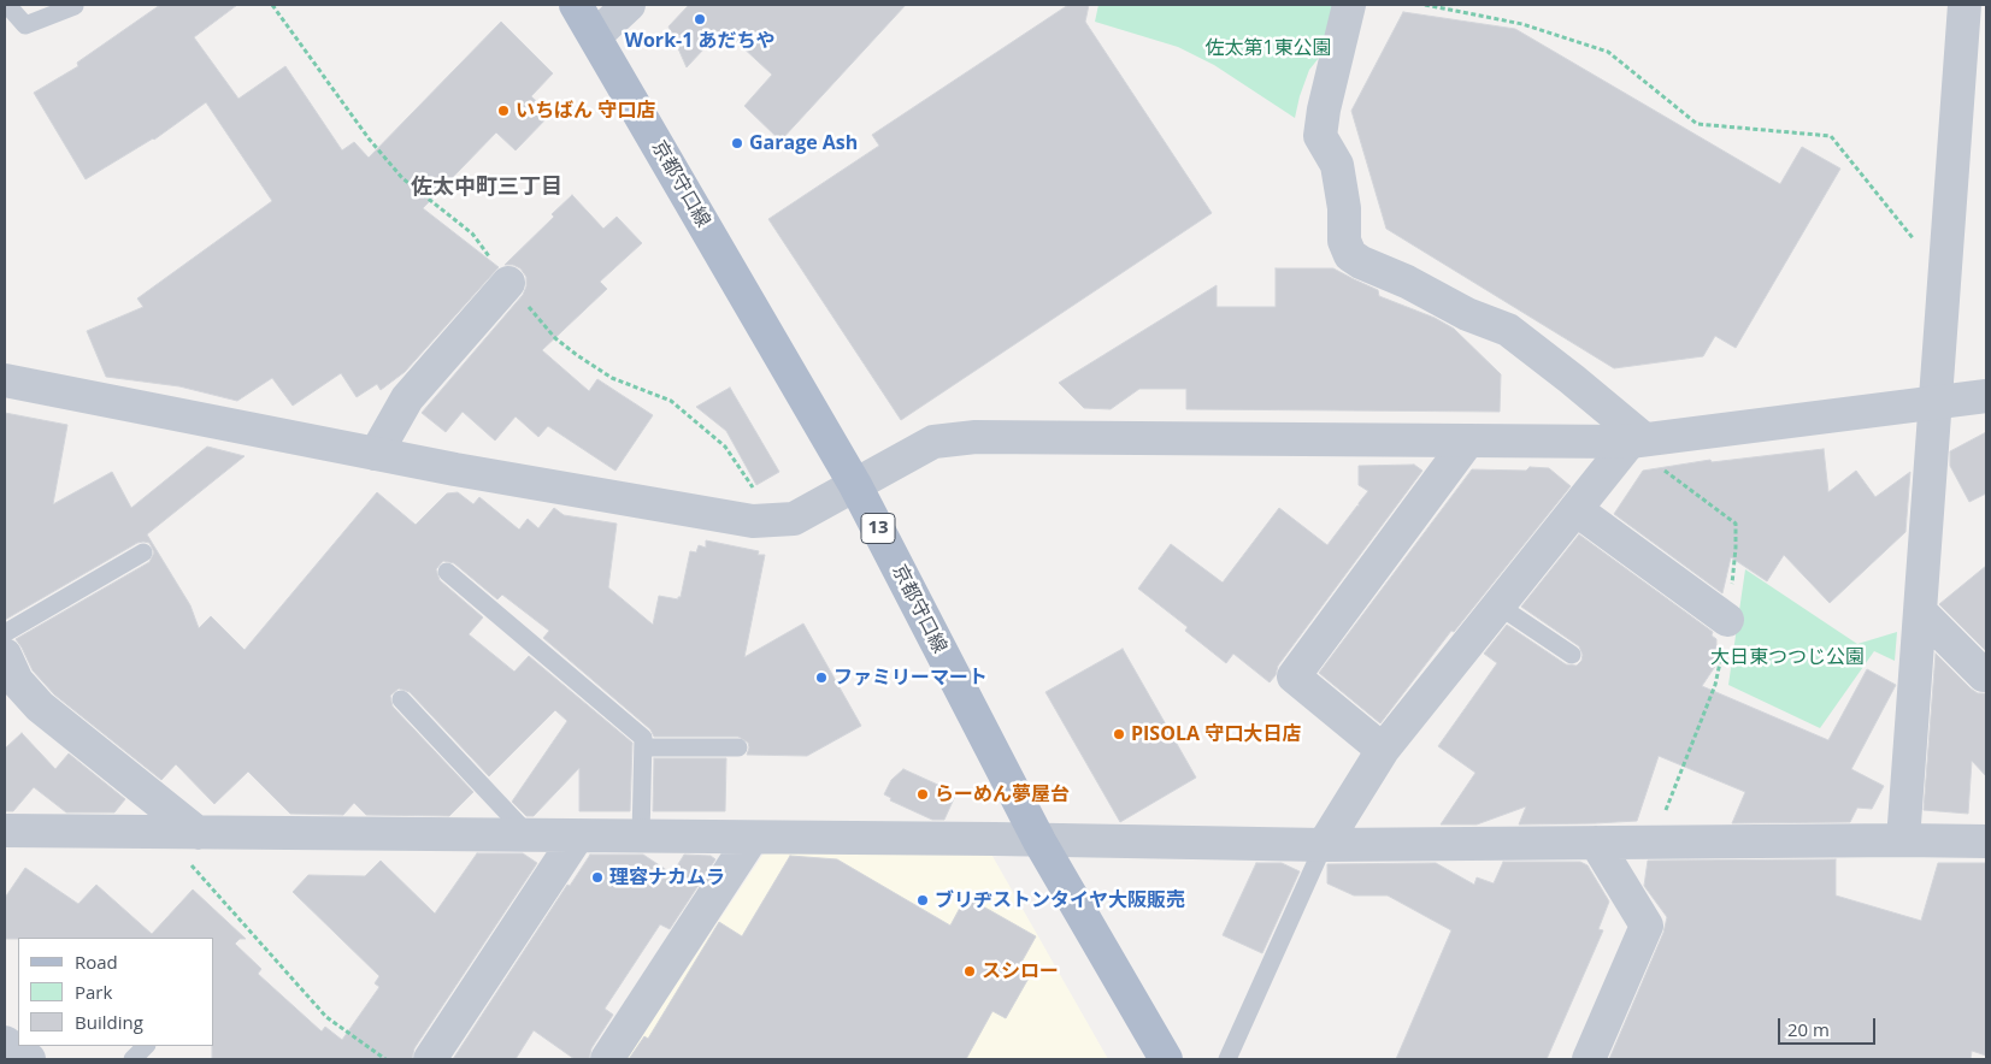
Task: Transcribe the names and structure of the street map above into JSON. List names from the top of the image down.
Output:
{
  "streets": {
    "main road": ["京都守口線", "13"]
  },
  "districts": ["佐太中町三丁目"],
  "parks": ["佐太第1東公園", "大日東つつじ公園"],
  "places": [
    "Work-1 あだちや",
    "いちばん 守口店",
    "Garage Ash",
    "ファミリーマート",
    "PISOLA 守口大日店",
    "らーめん夢屋台",
    "理容ナカムラ",
    "ブリヂストンタイヤ大阪販売",
    "スシロー"
  ],
  "legend": ["Road", "Park", "Building"],
  "scale_bar": "20 m"
}
